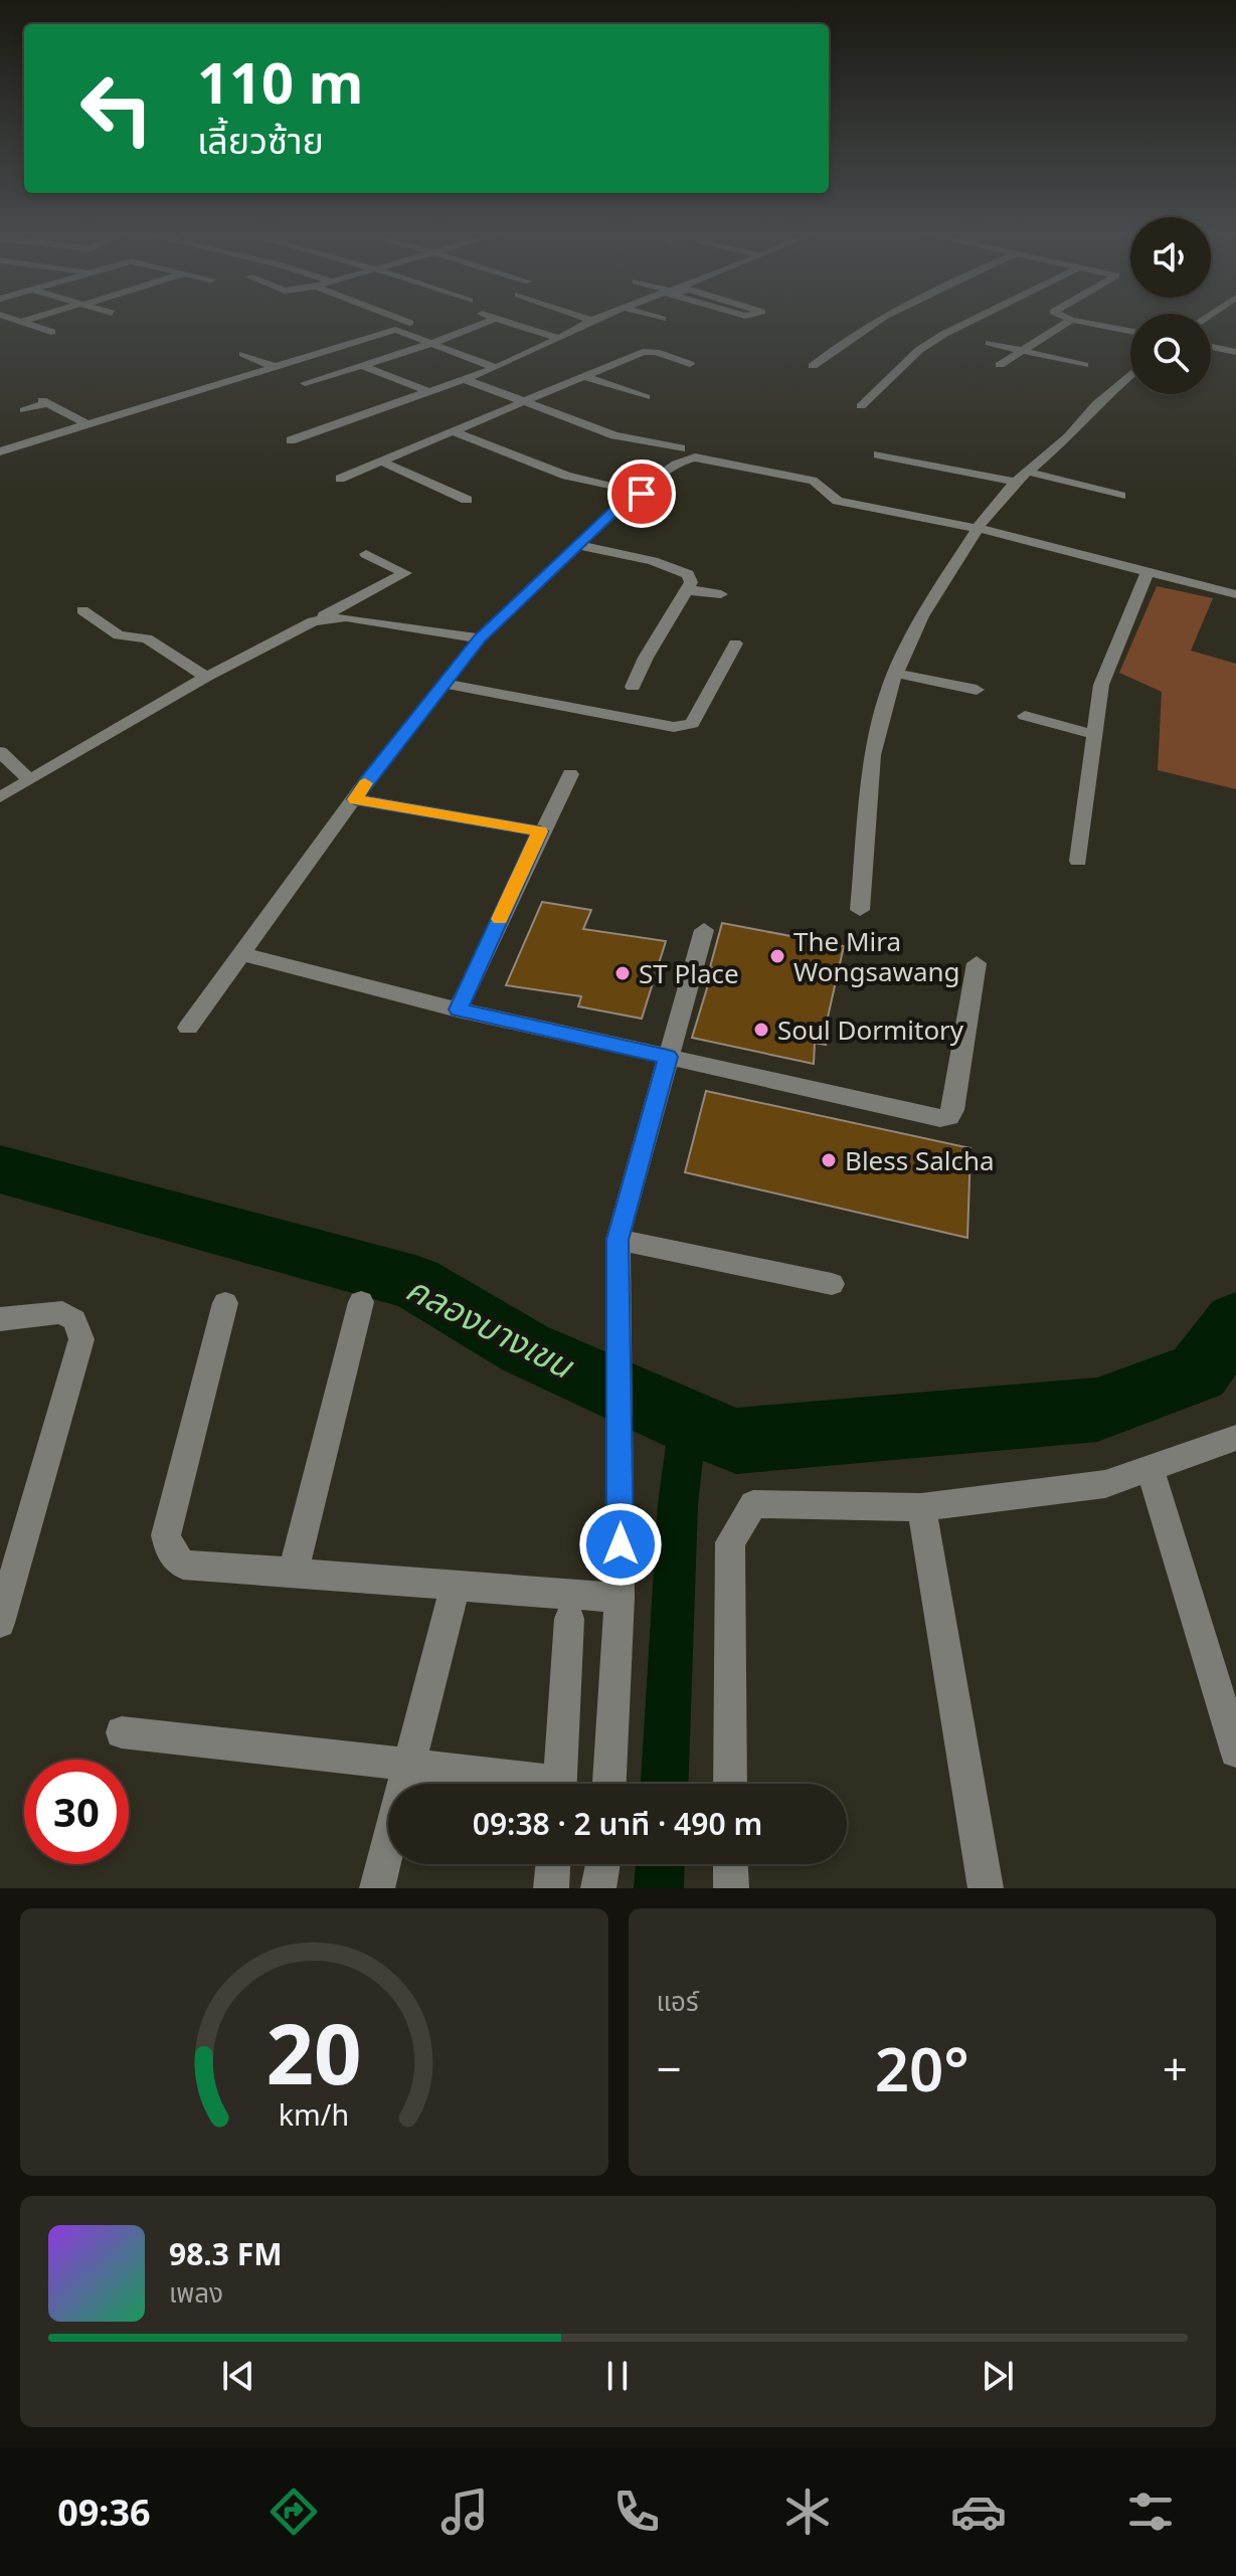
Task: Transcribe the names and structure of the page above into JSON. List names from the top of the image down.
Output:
{
  "water": ["คลองบางเขน"],
  "places": [
    "The Mira Wongsawang",
    "ST Place",
    "Soul Dormitory",
    "Bless Salcha"
  ],
  "page": {
    "turn": ["110 m", "เลี้ยวซ้าย"],
    "limit": "30",
    "trip": "09:38 · 2 นาที · 490 m",
    "tile": "แอร์",
    "heat": ["−", "20°", "+"],
    "song": ["98.3 FM", "เพลง"],
    "tabs": "09:36",
    "gauge": ["20", "km/h"]
  }
}
